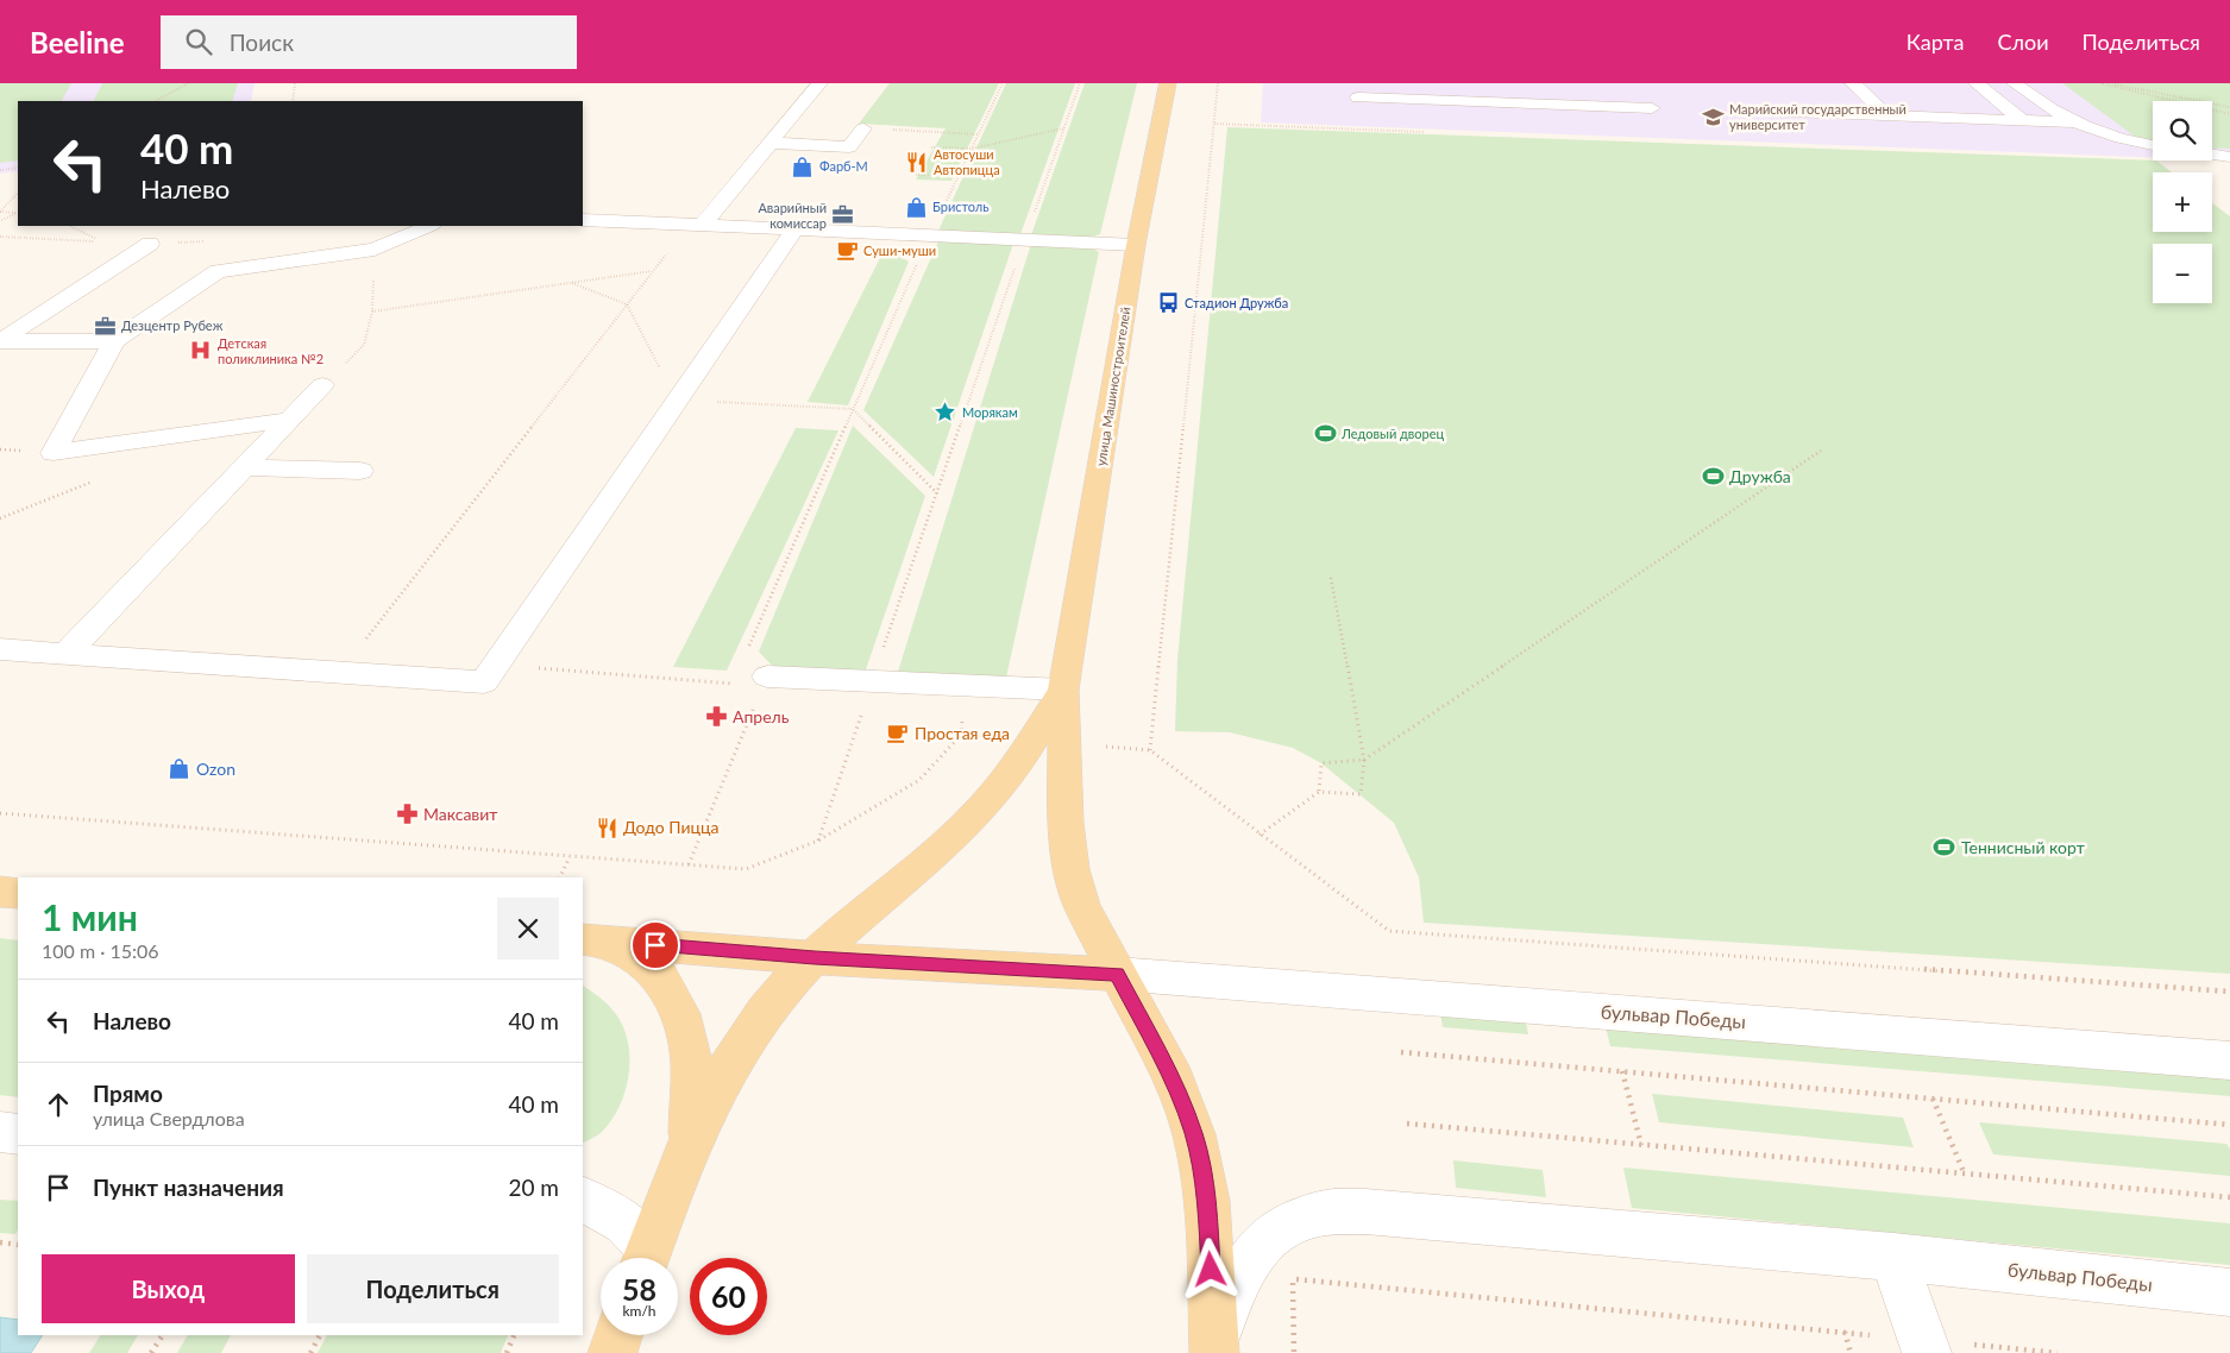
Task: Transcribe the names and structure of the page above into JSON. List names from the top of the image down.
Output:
{
  "streets": {
    "main road": ["улица Машиностроителей"],
    "street": ["бульвар Победы"]
  },
  "crossings": [
    ["улица Машиностроителей", "бульвар Победы"]
  ],
  "places": {
    "school or university": ["Марийский государственный университет"],
    "restaurant": ["Автосуши Автопицца", "Додо Пицца"],
    "shop": ["Фарб-М", "Бристоль", "Ozon"],
    "office": ["Аварийный комиссар", "Дезцентр Рубеж"],
    "cafe": ["Суши-муши", "Простая еда"],
    "bus stop": ["Стадион Дружба"],
    "hospital": ["Детская поликлиника №2"],
    "place": ["Морякам"],
    "sports": ["Ледовый дворец", "Дружба", "Теннисный корт"],
    "pharmacy": ["Апрель", "Максавит"]
  },
  "page": {
    "header": "Beeline",
    "search": "Поиск",
    "nav": ["Карта", "Слои", "Поделиться"],
    "map_buttons": ["+", "−"],
    "turn": ["40 m", "Налево"],
    "heading": ["1 мин", "100 m · 15:06"],
    "list": [
      {
        "name": "Налево",
        "value": "40 m"
      },
      {
        "name": "Прямо",
        "note": "улица Свердлова",
        "value": "40 m"
      },
      {
        "name": "Пункт назначения",
        "value": "20 m"
      }
    ],
    "buttons": ["Выход", "Поделиться"],
    "speed": "58 km/h",
    "limit": "60"
  }
}
